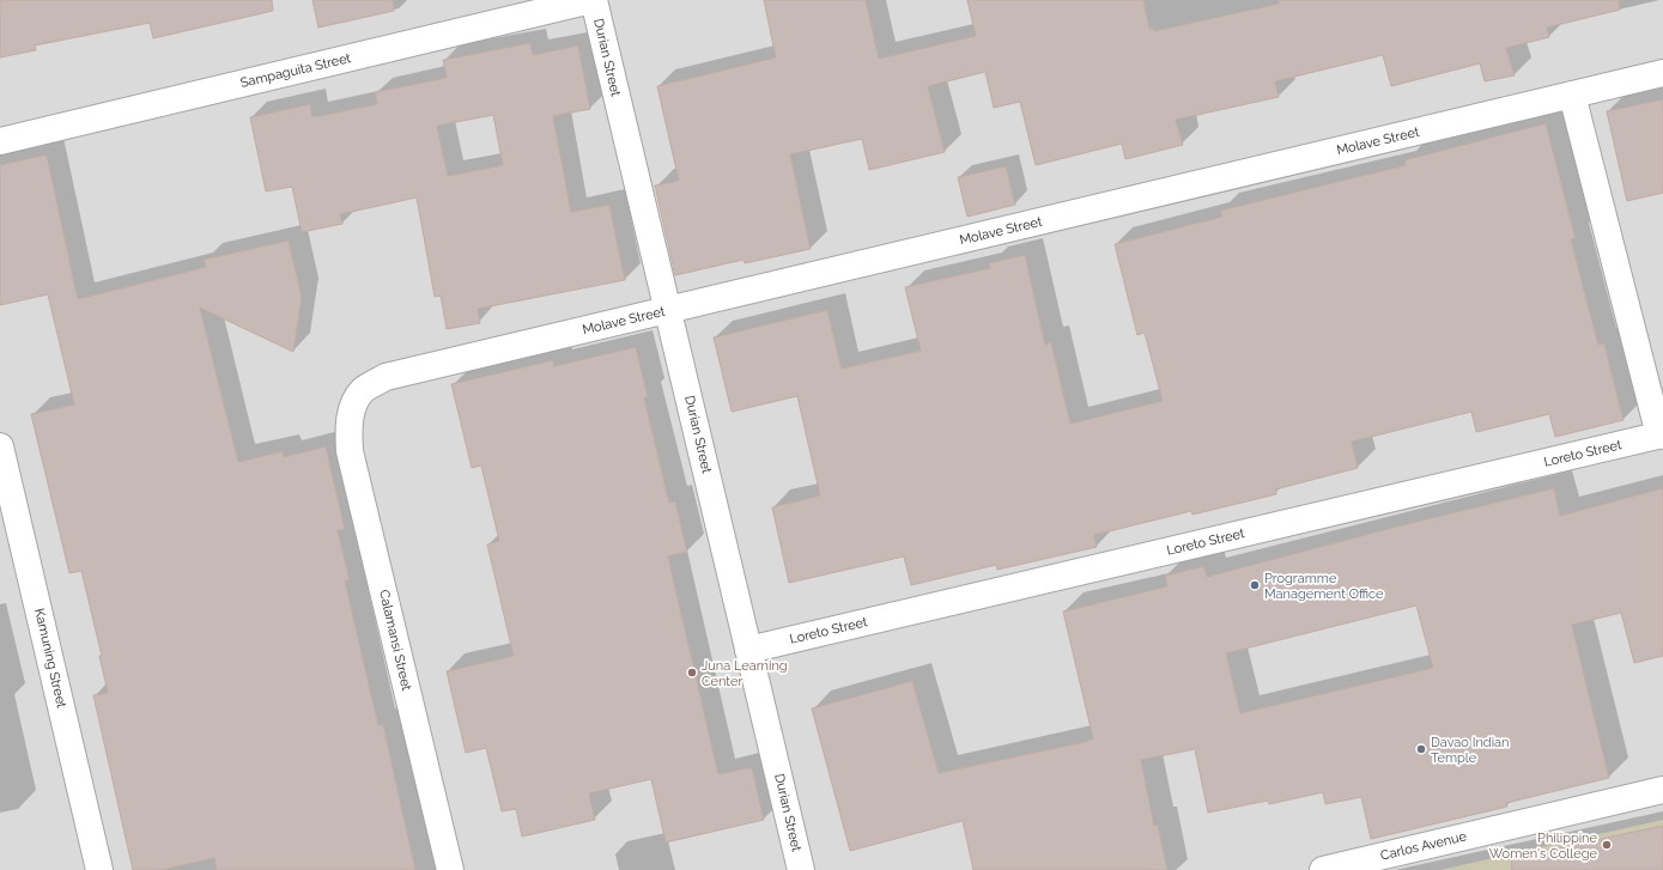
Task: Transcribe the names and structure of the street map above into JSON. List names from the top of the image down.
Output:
{
  "streets": {
    "street": [
      "Durian Street",
      "Sampaguita Street",
      "Molave Street",
      "Loreto Street",
      "Calamansi Street",
      "Kamuning Street",
      "Carlos Avenue"
    ]
  },
  "crossings": [
    ["Durian Street", "Sampaguita Street"],
    ["Durian Street", "Molave Street"],
    ["Durian Street", "Loreto Street"],
    ["Molave Street", "Calamansi Street"]
  ],
  "places": [
    "Programme Management Office",
    "Juna Learning Center",
    "Davao Indian Temple",
    "Philippine Women's College"
  ]
}
